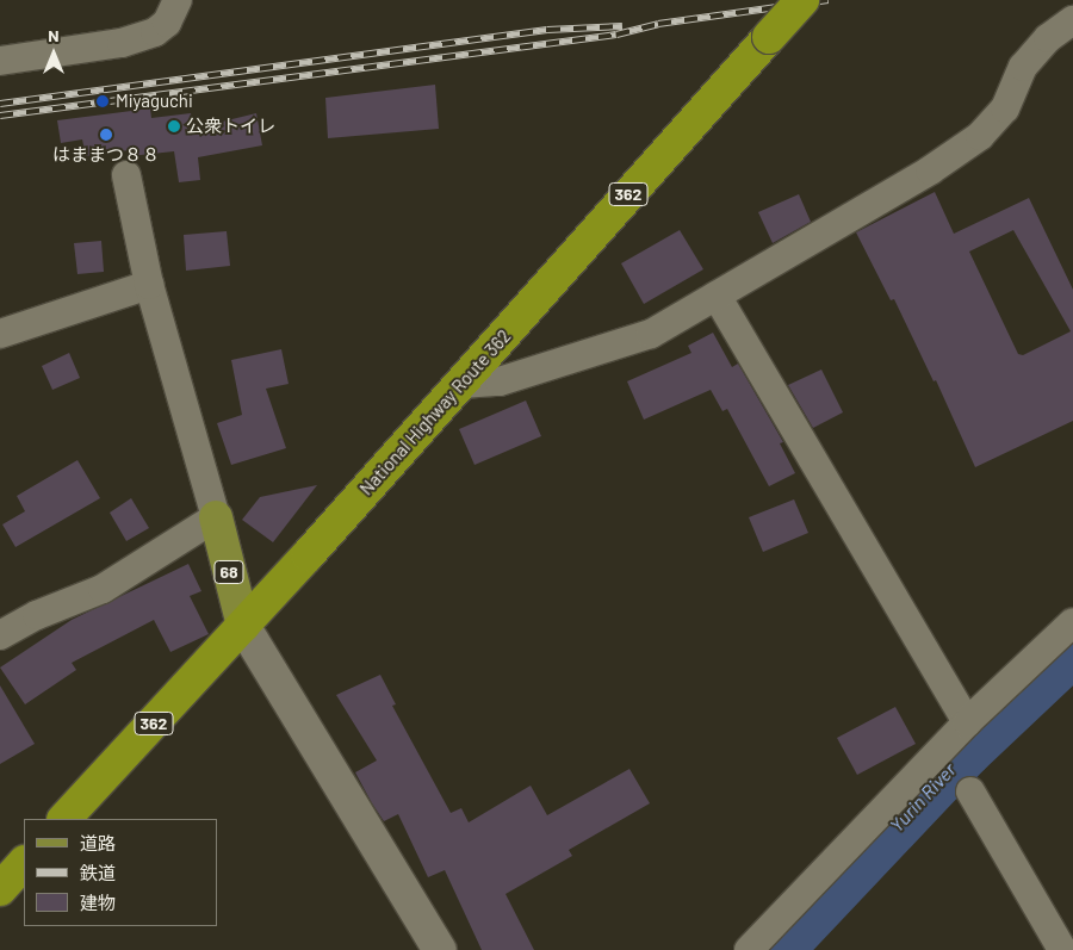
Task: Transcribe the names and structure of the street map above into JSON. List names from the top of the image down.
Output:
{
  "streets": {
    "highway": ["362", "National Highway Route 362"],
    "main road": ["68"]
  },
  "crossings": [
    ["National Highway Route 362", "68"]
  ],
  "water": ["Yurin River"],
  "places": ["Miyaguchi", "公衆トイレ", "はままつ８８"],
  "legend": ["道路", "鉄道", "建物"],
  "north": "top"
}
